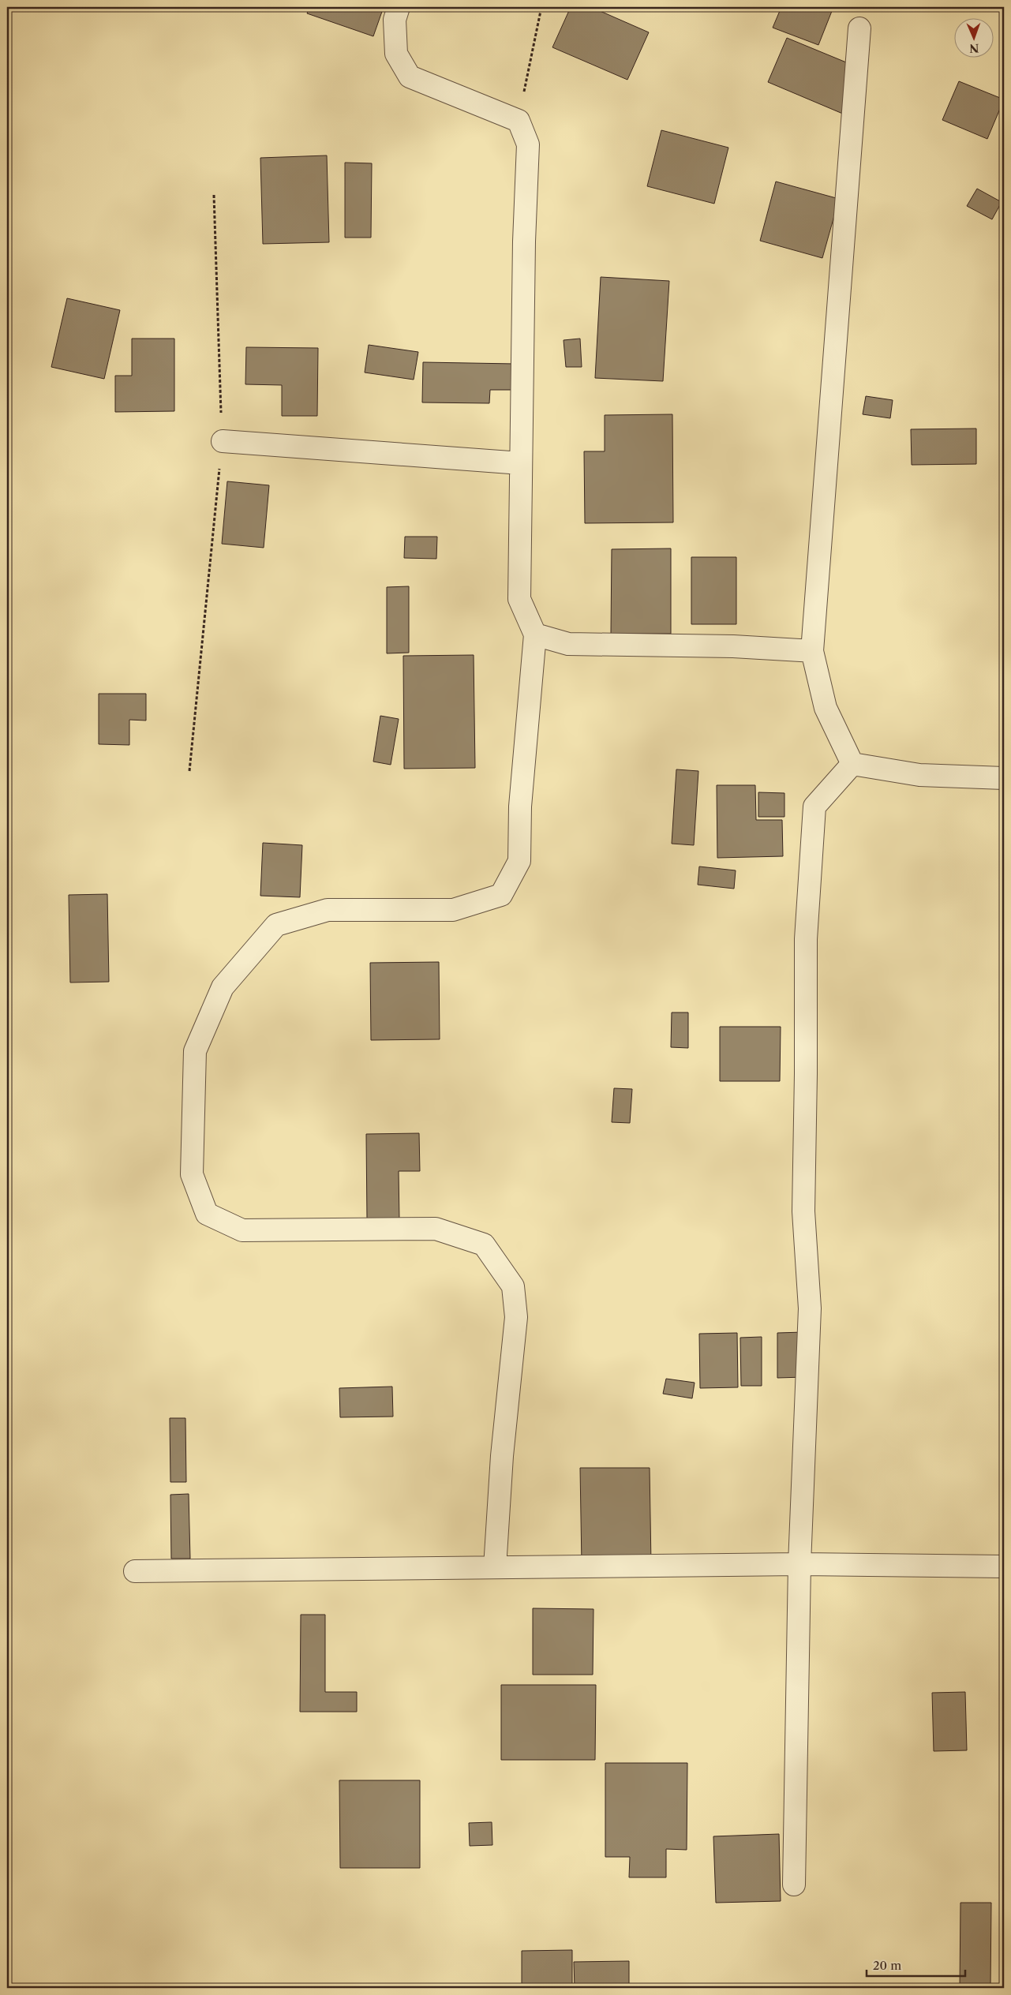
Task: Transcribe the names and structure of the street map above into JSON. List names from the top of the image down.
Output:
{
  "scale_bar": "20 m",
  "north": "bottom"
}
